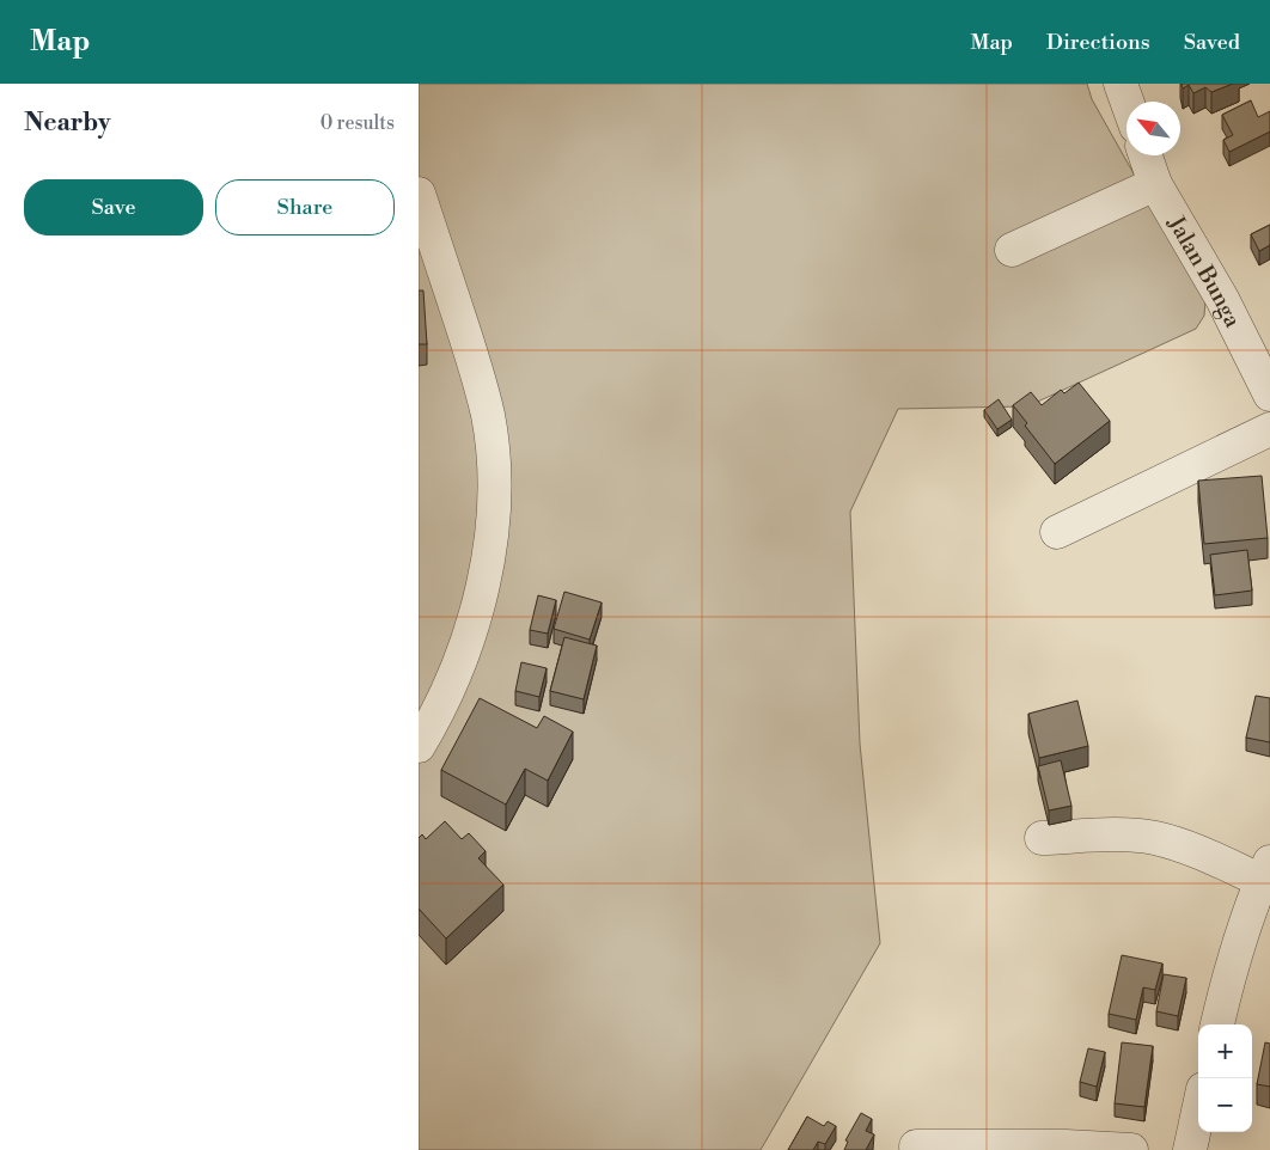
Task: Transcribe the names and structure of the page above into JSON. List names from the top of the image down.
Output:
{
  "streets": {
    "street": ["Jalan Bunga"]
  },
  "north": "top left",
  "page": {
    "header": "Map",
    "nav": ["Map", "Directions", "Saved"],
    "heading": ["Nearby", "0 results"],
    "buttons": ["Save", "Share"],
    "map_buttons": ["+", "−"]
  }
}
